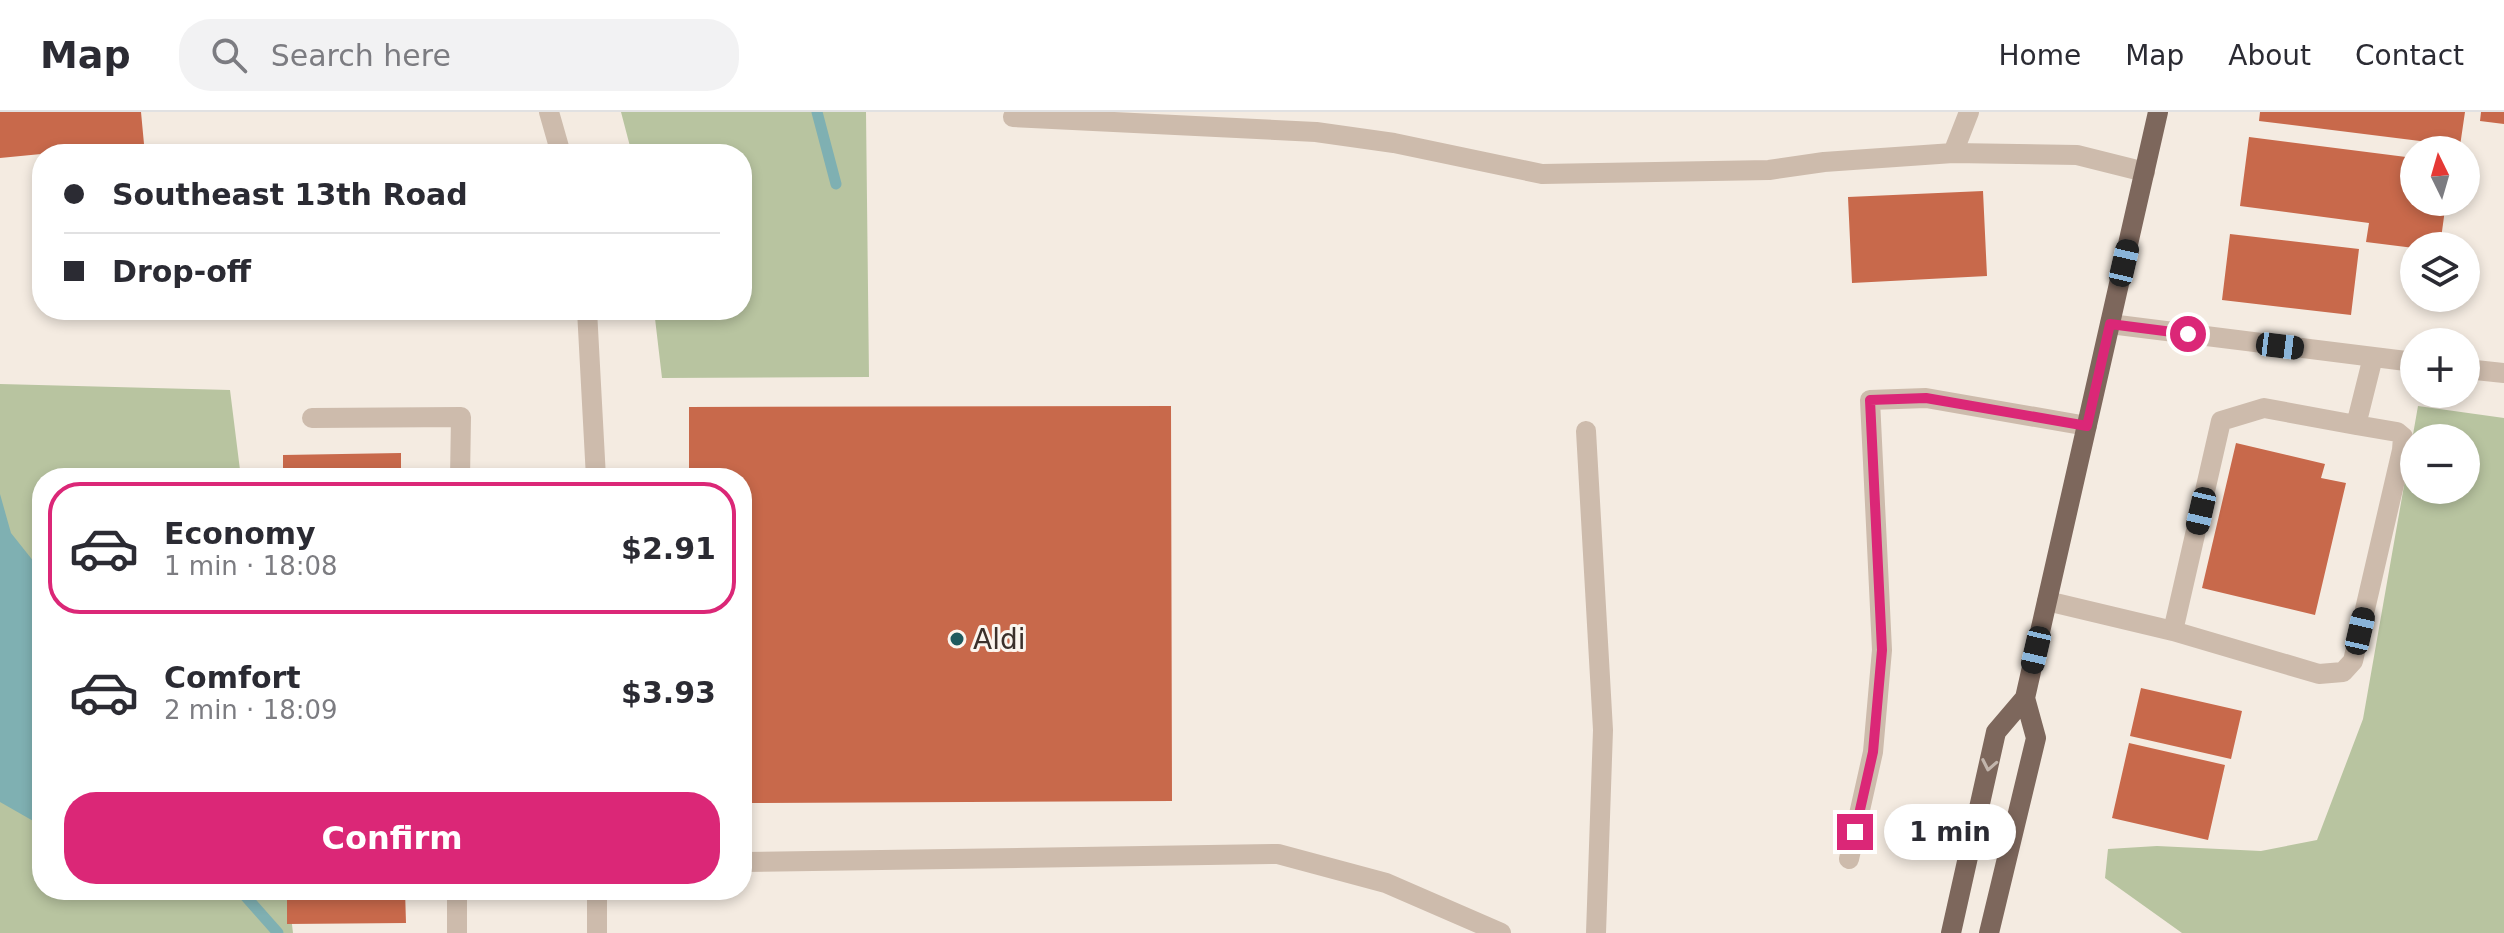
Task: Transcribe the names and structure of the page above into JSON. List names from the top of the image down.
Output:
{
  "places": ["Aldi"],
  "north": "top",
  "page": {
    "header": "Map",
    "search": "Search here",
    "nav": [
      "Home",
      "Map",
      "About",
      "Contact"
    ],
    "map_buttons": ["+", "−"],
    "banner": ["Southeast 13th Road", "Drop-off"],
    "list": [
      {
        "name": "Economy",
        "note": "1 min · 18:08",
        "value": "$2.91"
      },
      {
        "name": "Comfort",
        "note": "2 min · 18:09",
        "value": "$3.93"
      }
    ],
    "buttons": "Confirm",
    "bubble": "1 min"
  }
}
